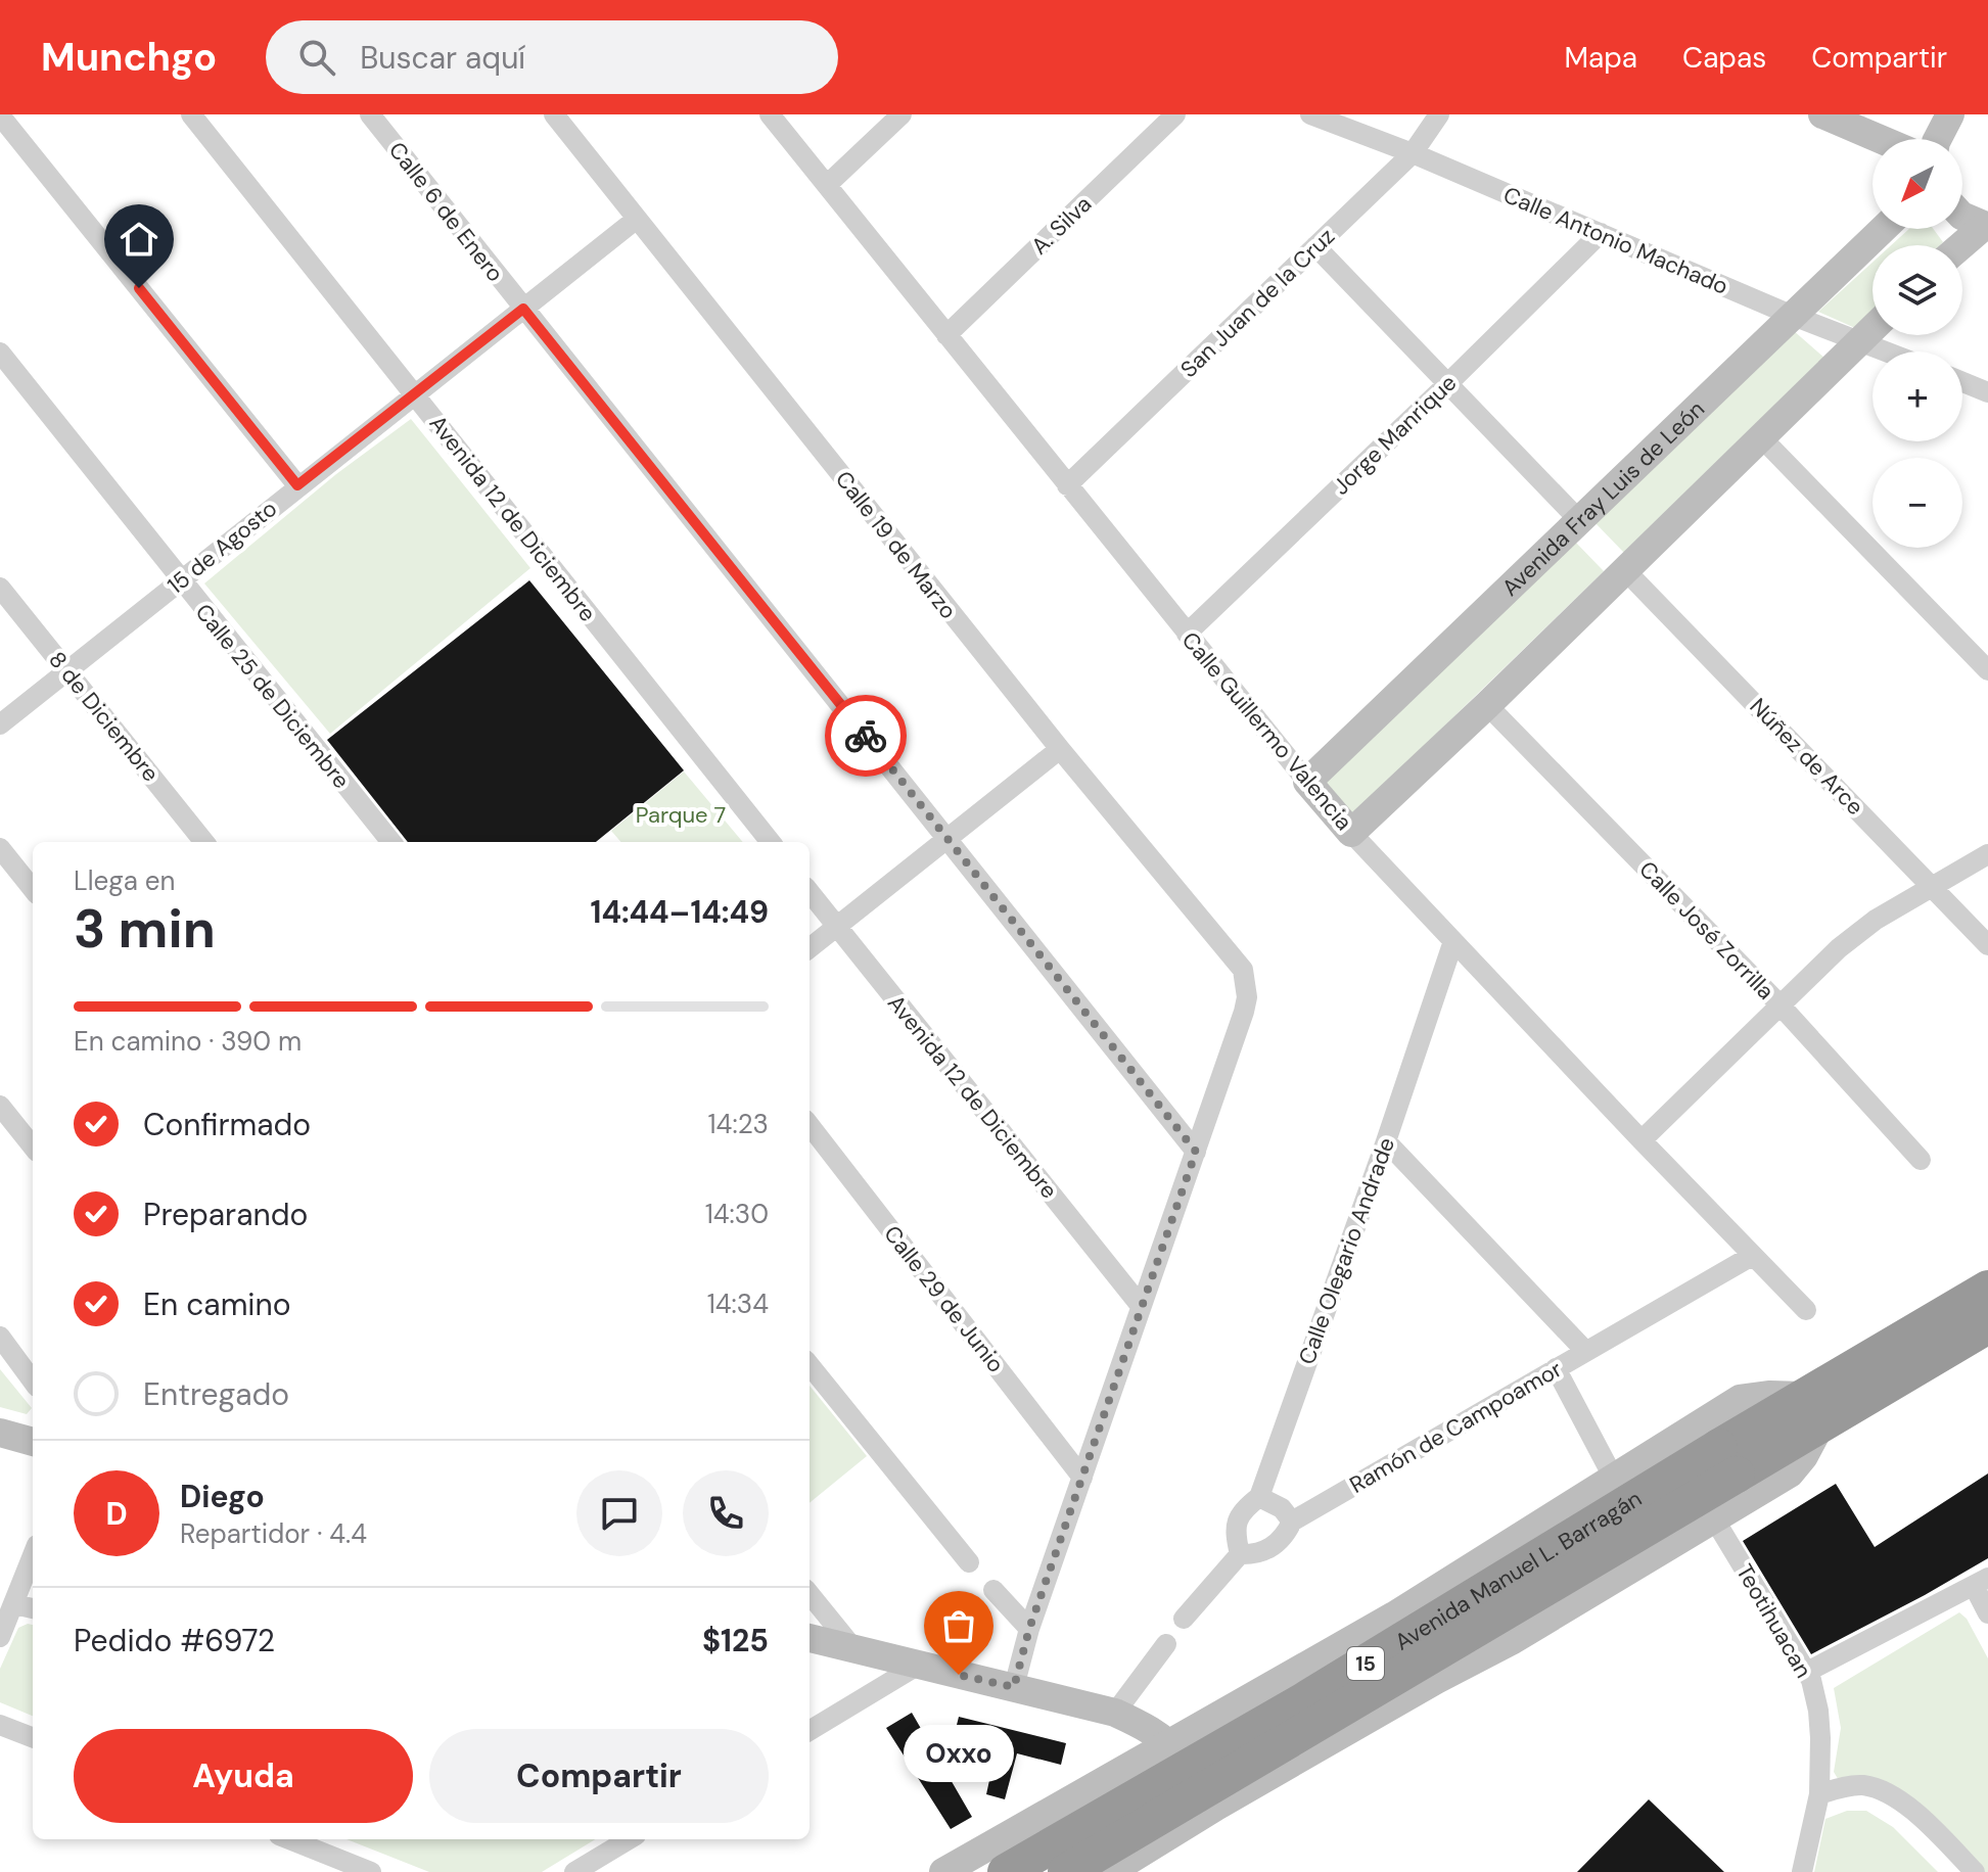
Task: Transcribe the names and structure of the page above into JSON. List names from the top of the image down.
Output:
{
  "streets": {
    "highway": ["Avenida Manuel L. Barragán", "15"],
    "street": [
      "Calle 6 de Enero",
      "A. Silva",
      "Calle Antonio Machado",
      "San Juan de la Cruz",
      "Jorge Manrique",
      "Avenida Fray Luis de León",
      "Avenida 12 de Diciembre",
      "Calle 19 de Marzo",
      "15 de Agosto",
      "Calle 25 de Diciembre",
      "8 de Diciembre",
      "Calle Guillermo Valencia",
      "Núñez de Arce",
      "Calle José Zorrilla",
      "Calle Olegario Andrade",
      "Calle 29 de Junio",
      "Ramón de Campoamor",
      "Teotihuacan"
    ]
  },
  "crossings": [
    ["Calle 6 de Enero", "Calle 19 de Marzo"],
    ["Calle 6 de Enero", "15 de Agosto"],
    ["A. Silva", "Calle Guillermo Valencia"],
    ["Calle Antonio Machado", "San Juan de la Cruz"],
    ["Calle Antonio Machado", "Jorge Manrique"],
    ["Calle Antonio Machado", "Avenida Fray Luis de León"],
    ["San Juan de la Cruz", "Calle Guillermo Valencia"],
    ["Jorge Manrique", "Calle Guillermo Valencia"],
    ["Avenida Fray Luis de León", "Calle Guillermo Valencia"],
    ["Avenida 12 de Diciembre", "15 de Agosto"],
    ["Calle 19 de Marzo", "15 de Agosto"],
    ["15 de Agosto", "Calle 25 de Diciembre"],
    ["15 de Agosto", "8 de Diciembre"],
    ["Calle Guillermo Valencia", "Calle Olegario Andrade"],
    ["Calle Guillermo Valencia", "Ramón de Campoamor"],
    ["Calle Olegario Andrade", "Ramón de Campoamor"]
  ],
  "parks": ["Parque 7"],
  "places": ["Oxxo"],
  "north": "bottom left",
  "page": {
    "header": "Munchgo",
    "search": "Buscar aquí",
    "nav": ["Mapa", "Capas", "Compartir"],
    "map_buttons": ["+", "−"],
    "heading": ["3 min", "Llega en", "14:44–14:49"],
    "panel": [
      "Diego",
      "Repartidor · 4.4",
      "Pedido #6972",
      "$125"
    ],
    "bar": "En camino · 390 m",
    "list": [
      ["Confirmado", "14:23"],
      ["Preparando", "14:30"],
      ["En camino", "14:34"],
      "Entregado"
    ],
    "round": "D",
    "buttons": ["Ayuda", "Compartir"],
    "bubble": "Oxxo"
  }
}
